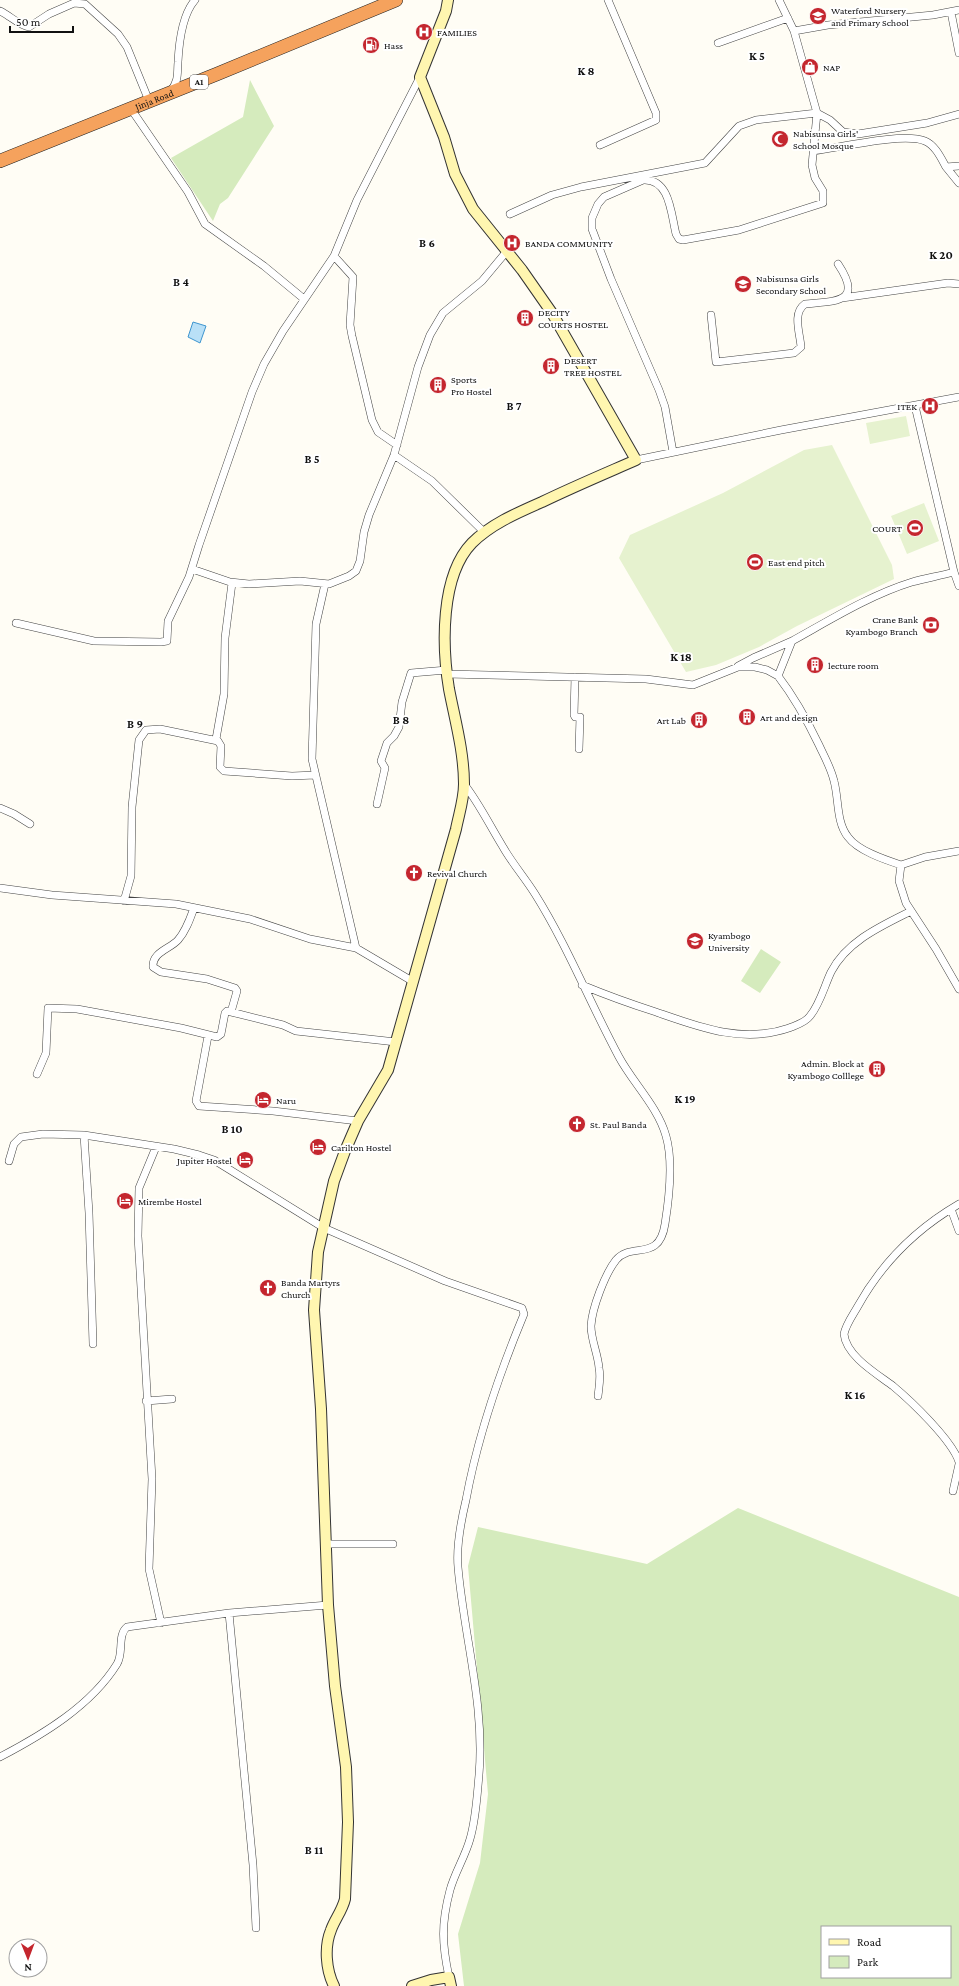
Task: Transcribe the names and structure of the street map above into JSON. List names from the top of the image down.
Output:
{
  "streets": {
    "highway": ["A1", "Jinja Road"]
  },
  "districts": [
    "K 5",
    "K 8",
    "B 6",
    "K 20",
    "B 4",
    "B 7",
    "B 5",
    "K 18",
    "B 8",
    "B 9",
    "K 19",
    "B 10",
    "K 16",
    "B 11"
  ],
  "places": {
    "school or university": ["Waterford Nursery and Primary School", "Nabisunsa Girls Secondary School", "Kyambogo University"],
    "hospital": ["FAMILIES", "BANDA COMMUNITY", "ITEK"],
    "fuel station": ["Hass"],
    "shop": ["NAP"],
    "mosque": ["Nabisunsa Girls' School Mosque"],
    "building": [
      "DECITY COURTS HOSTEL",
      "DESERT TREE HOSTEL",
      "Sports Pro Hostel",
      "lecture room",
      "Art and design",
      "Art Lab",
      "Admin. Block at Kyambogo Colllege"
    ],
    "sports": ["COURT", "East end pitch"],
    "bank": ["Crane Bank Kyambogo Branch"],
    "church": ["Revival Church", "St. Paul Banda", "Banda Martyrs Church"],
    "hotel": [
      "Naru",
      "Carilton Hostel",
      "Jupiter Hostel",
      "Mirembe Hostel"
    ]
  },
  "legend": ["Road", "Park"],
  "scale_bar": "50 m",
  "north": "bottom"
}
